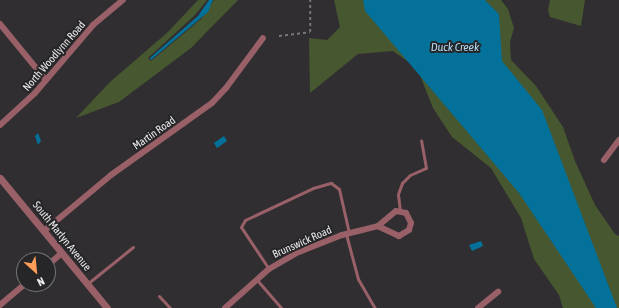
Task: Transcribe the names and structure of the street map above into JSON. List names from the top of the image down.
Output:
{
  "streets": {
    "street": [
      "North Woodlynn Road",
      "Martin Road",
      "South Marlyn Avenue",
      "Brunswick Road"
    ]
  },
  "crossings": [
    ["Martin Road", "South Marlyn Avenue"]
  ],
  "water": ["Duck Creek"],
  "north": "bottom right"
}
